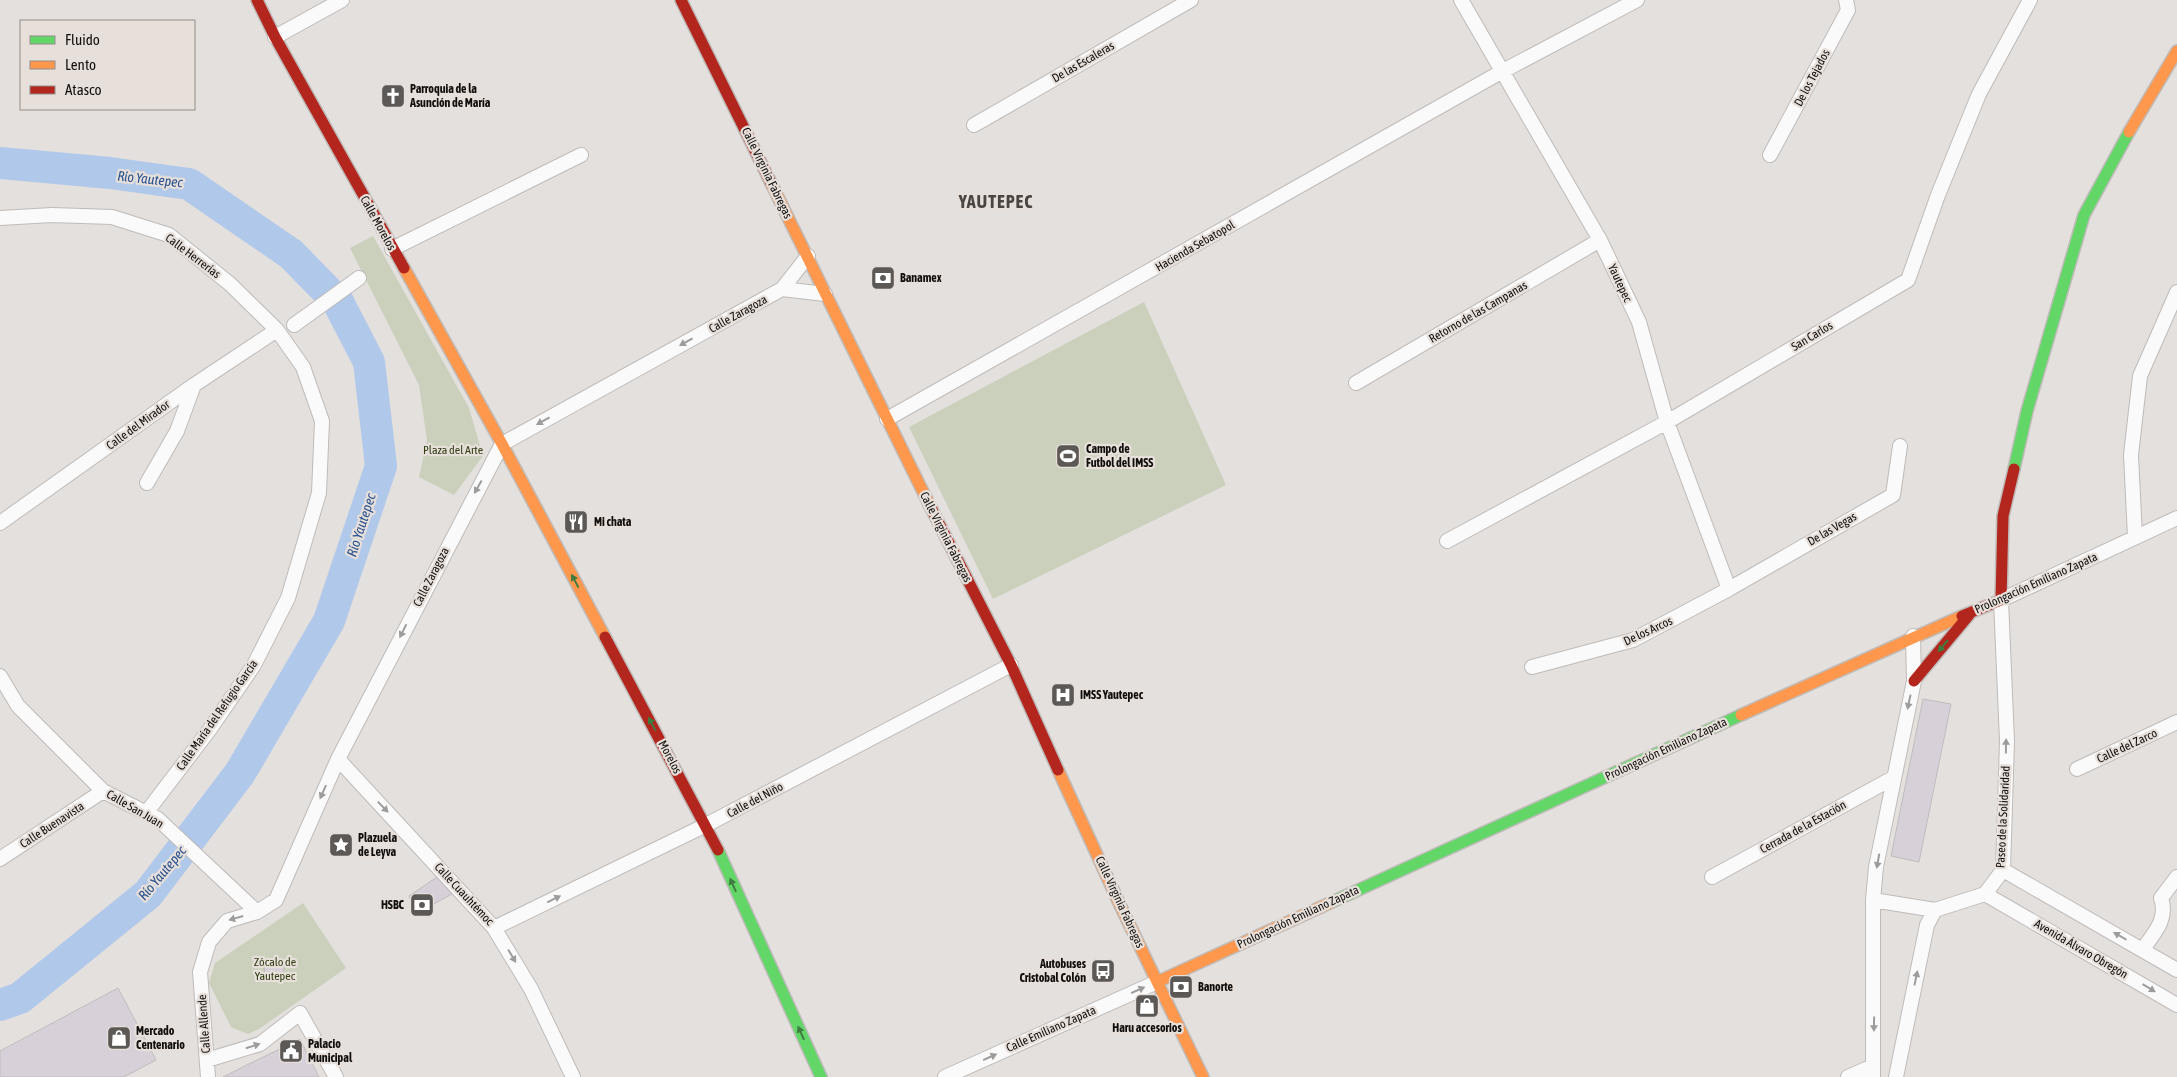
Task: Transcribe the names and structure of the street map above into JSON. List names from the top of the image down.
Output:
{
  "streets": {
    "street": [
      "De las Escaleras",
      "De los Tejados",
      "Calle Virginia Fabregas",
      "Calle Morelos",
      "Hacienda Sebatopol",
      "Calle Herrerías",
      "Yautepec",
      "Retorno de las Campanas",
      "Calle Zaragoza",
      "San Carlos",
      "Calle del Mirador",
      "De las Vegas",
      "Prolongación Emiliano Zapata",
      "De los Arcos",
      "Calle María del Refugio García",
      "Calle del Zarco",
      "Morelos",
      "Calle del Niño",
      "Calle San Juan",
      "Paseo de la Solidaridad",
      "Calle Buenavista",
      "Cerrada de la Estación",
      "Calle Cuauhtémoc",
      "Avenida Álvaro Obregón",
      "Calle Allende",
      "Calle Emiliano Zapata"
    ]
  },
  "crossings": [
    ["Calle Virginia Fabregas", "Hacienda Sebatopol"],
    ["Calle Virginia Fabregas", "Calle Zaragoza"],
    ["Calle Virginia Fabregas", "Prolongación Emiliano Zapata"],
    ["Calle Virginia Fabregas", "Calle del Niño"],
    ["Calle Virginia Fabregas", "Calle Emiliano Zapata"],
    ["Calle Morelos", "Calle Zaragoza"],
    ["Calle Morelos", "Morelos"],
    ["Hacienda Sebatopol", "Yautepec"],
    ["Calle Herrerías", "Calle del Mirador"],
    ["Calle Herrerías", "Calle María del Refugio García"],
    ["Yautepec", "Retorno de las Campanas"],
    ["Yautepec", "San Carlos"],
    ["Yautepec", "De las Vegas"],
    ["Yautepec", "De los Arcos"],
    ["Calle Zaragoza", "Morelos"],
    ["Calle Zaragoza", "Calle San Juan"],
    ["Calle Zaragoza", "Calle Cuauhtémoc"],
    ["Calle Zaragoza", "Calle Allende"],
    ["Calle del Mirador", "Calle María del Refugio García"],
    ["De las Vegas", "De los Arcos"],
    ["Prolongación Emiliano Zapata", "Paseo de la Solidaridad"],
    ["Prolongación Emiliano Zapata", "Calle Emiliano Zapata"],
    ["Calle María del Refugio García", "Calle San Juan"],
    ["Morelos", "Calle del Niño"],
    ["Calle del Niño", "Calle Cuauhtémoc"],
    ["Calle San Juan", "Calle Buenavista"],
    ["Paseo de la Solidaridad", "Avenida Álvaro Obregón"]
  ],
  "one_way": [
    "Calle Zaragoza",
    "Morelos",
    "Calle del Niño",
    "Calle Cuauhtémoc",
    "Calle Emiliano Zapata"
  ],
  "districts": ["YAUTEPEC"],
  "water": ["Río Yautepec"],
  "parks": ["Plaza del Arte", "Zócalo de Yautepec"],
  "places": {
    "church": ["Parroquia de la Asunción de María"],
    "bank": ["Banamex", "HSBC", "Banorte"],
    "sports": ["Campo de Futbol del IMSS"],
    "restaurant": ["Mi chata"],
    "hospital": ["IMSS Yautepec"],
    "place": ["Plazuela de Leyva"],
    "bus stop": ["Autobuses Cristobal Colón"],
    "shop": ["Haru accesorios", "Mercado Centenario"],
    "public building": ["Palacio Municipal"]
  },
  "legend": ["Fluido", "Lento", "Atasco"]
}
